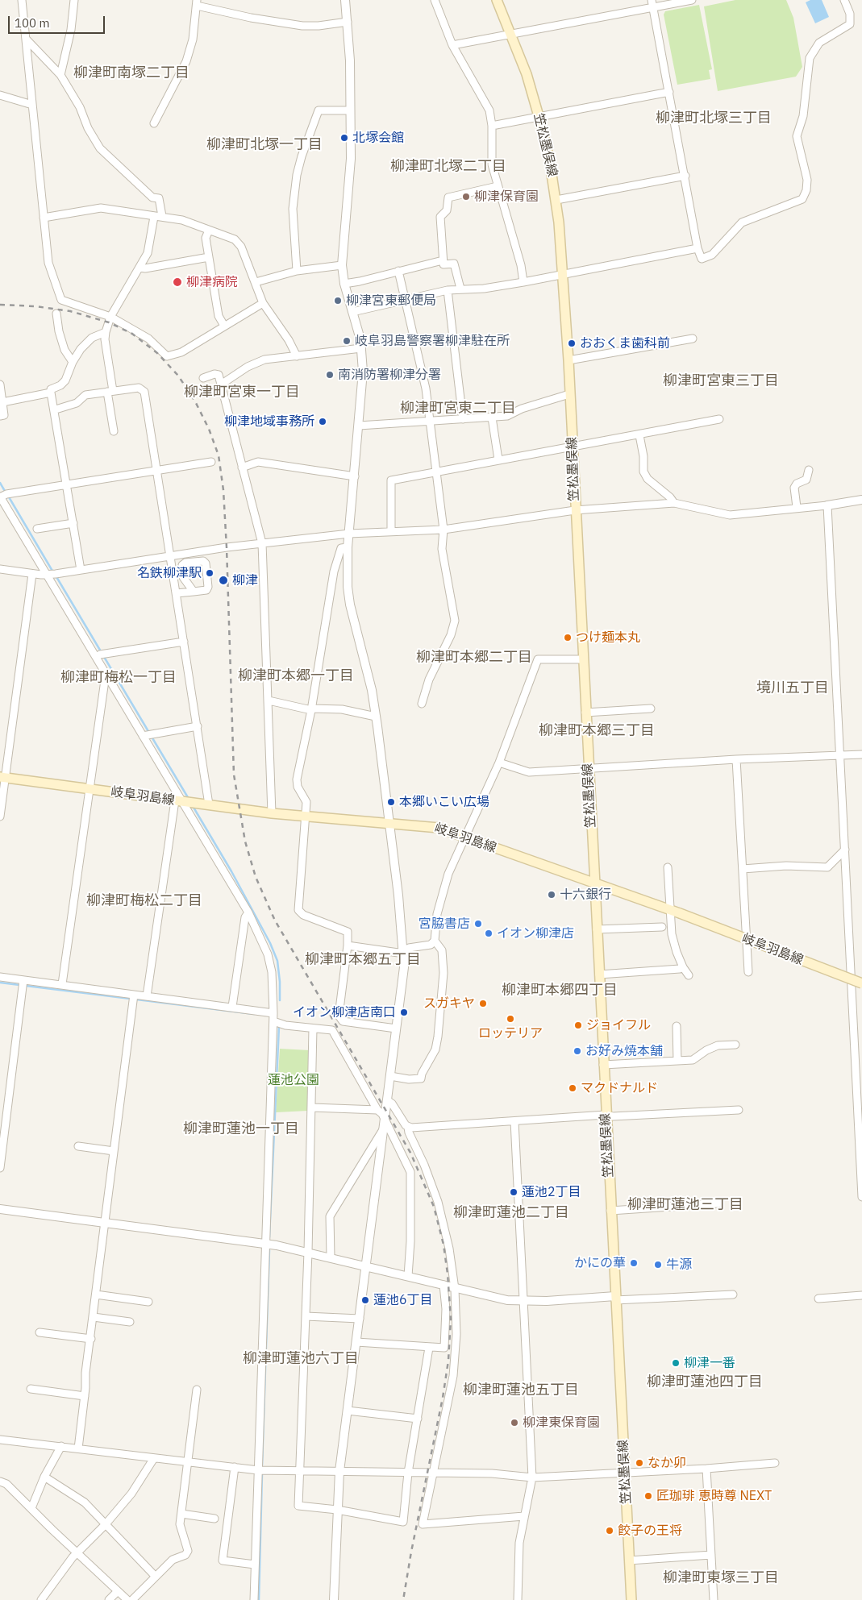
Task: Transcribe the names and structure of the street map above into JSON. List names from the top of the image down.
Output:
{
  "streets": {
    "main road": ["笠松墨俣線", "岐阜羽島線"]
  },
  "crossings": [
    ["笠松墨俣線", "岐阜羽島線"]
  ],
  "districts": [
    "柳津町南塚二丁目",
    "柳津町北塚三丁目",
    "柳津町北塚一丁目",
    "柳津町北塚二丁目",
    "柳津町宮東三丁目",
    "柳津町宮東一丁目",
    "柳津町宮東二丁目",
    "柳津町本郷二丁目",
    "柳津町本郷一丁目",
    "柳津町梅松一丁目",
    "境川五丁目",
    "柳津町本郷三丁目",
    "柳津町梅松二丁目",
    "柳津町本郷五丁目",
    "柳津町本郷四丁目",
    "柳津町蓮池一丁目",
    "柳津町蓮池三丁目",
    "柳津町蓮池二丁目",
    "柳津町蓮池六丁目",
    "柳津町蓮池四丁目",
    "柳津町蓮池五丁目",
    "柳津町東塚三丁目"
  ],
  "parks": ["蓮池公園"],
  "places": [
    "北塚会館",
    "柳津保育園",
    "柳津病院",
    "柳津宮東郵便局",
    "岐阜羽島警察署柳津駐在所",
    "おおくま歯科前",
    "南消防署柳津分署",
    "柳津地域事務所",
    "名鉄柳津駅",
    "柳津",
    "つけ麺本丸",
    "本郷いこい広場",
    "十六銀行",
    "宮脇書店",
    "イオン柳津店",
    "スガキヤ",
    "イオン柳津店南口",
    "ロッテリア",
    "ジョイフル",
    "お好み焼本舗",
    "マクドナルド",
    "蓮池2丁目",
    "かにの華",
    "牛源",
    "蓮池6丁目",
    "柳津一番",
    "柳津東保育園",
    "なか卯",
    "匠珈琲 恵時尊 NEXT",
    "餃子の王将"
  ],
  "scale_bar": "100 m"
}
